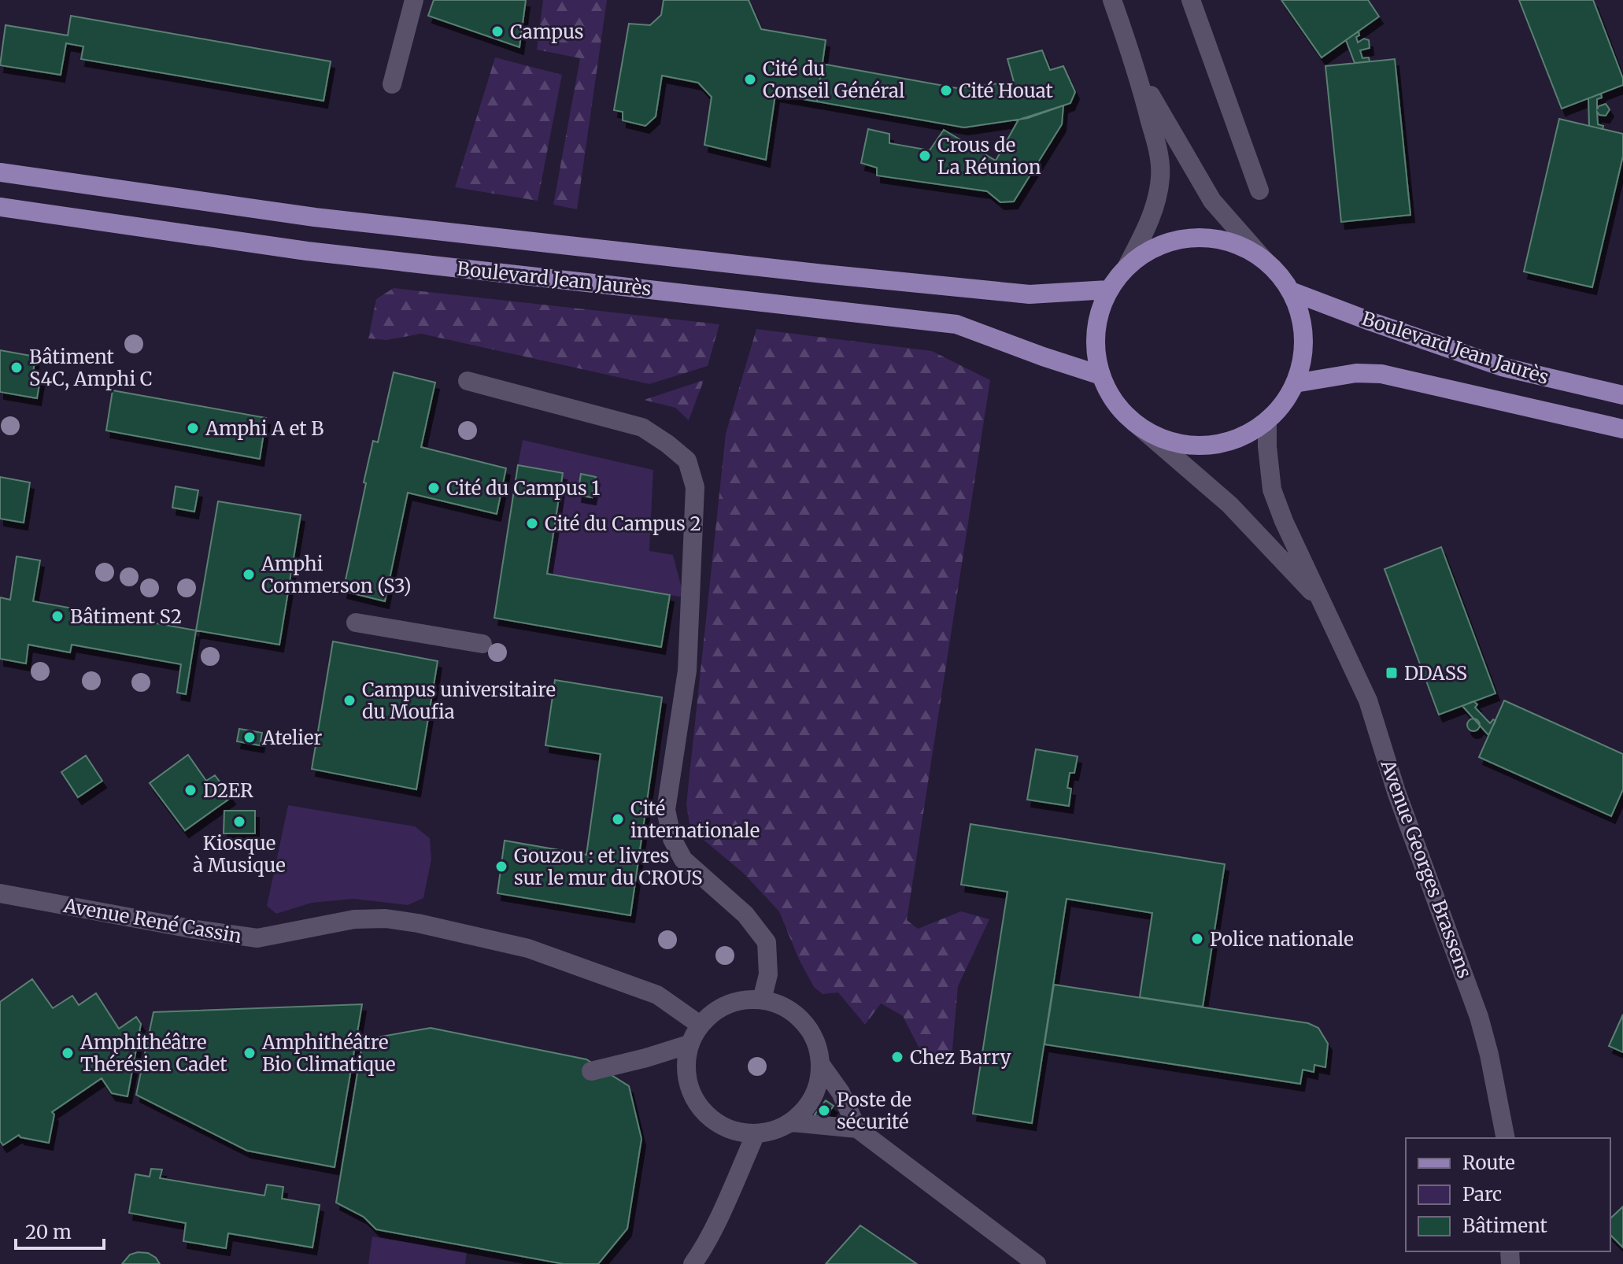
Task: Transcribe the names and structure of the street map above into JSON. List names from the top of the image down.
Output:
{
  "streets": {
    "main road": ["Boulevard Jean Jaurès"],
    "street": ["Avenue Georges Brassens", "Avenue René Cassin"]
  },
  "crossings": [
    ["Boulevard Jean Jaurès", "Avenue Georges Brassens"]
  ],
  "places": {
    "other": [
      "Campus",
      "Cité du Conseil Général",
      "Cité Houat",
      "Crous de La Réunion",
      "Bâtiment S4C, Amphi C",
      "Amphi A et B",
      "Cité du Campus 1",
      "Cité du Campus 2",
      "Amphi Commerson (S3)",
      "Bâtiment S2",
      "Campus universitaire du Moufia",
      "Atelier",
      "D2ER",
      "Cité internationale",
      "Kiosque à Musique",
      "Gouzou : et livres sur le mur du CROUS",
      "Police nationale",
      "Amphithéâtre Thérésien Cadet",
      "Amphithéâtre Bio Climatique",
      "Chez Barry",
      "Poste de sécurité"
    ],
    "transit": ["DDASS"]
  },
  "legend": ["Route", "Parc", "Bâtiment"],
  "scale_bar": "20 m"
}
